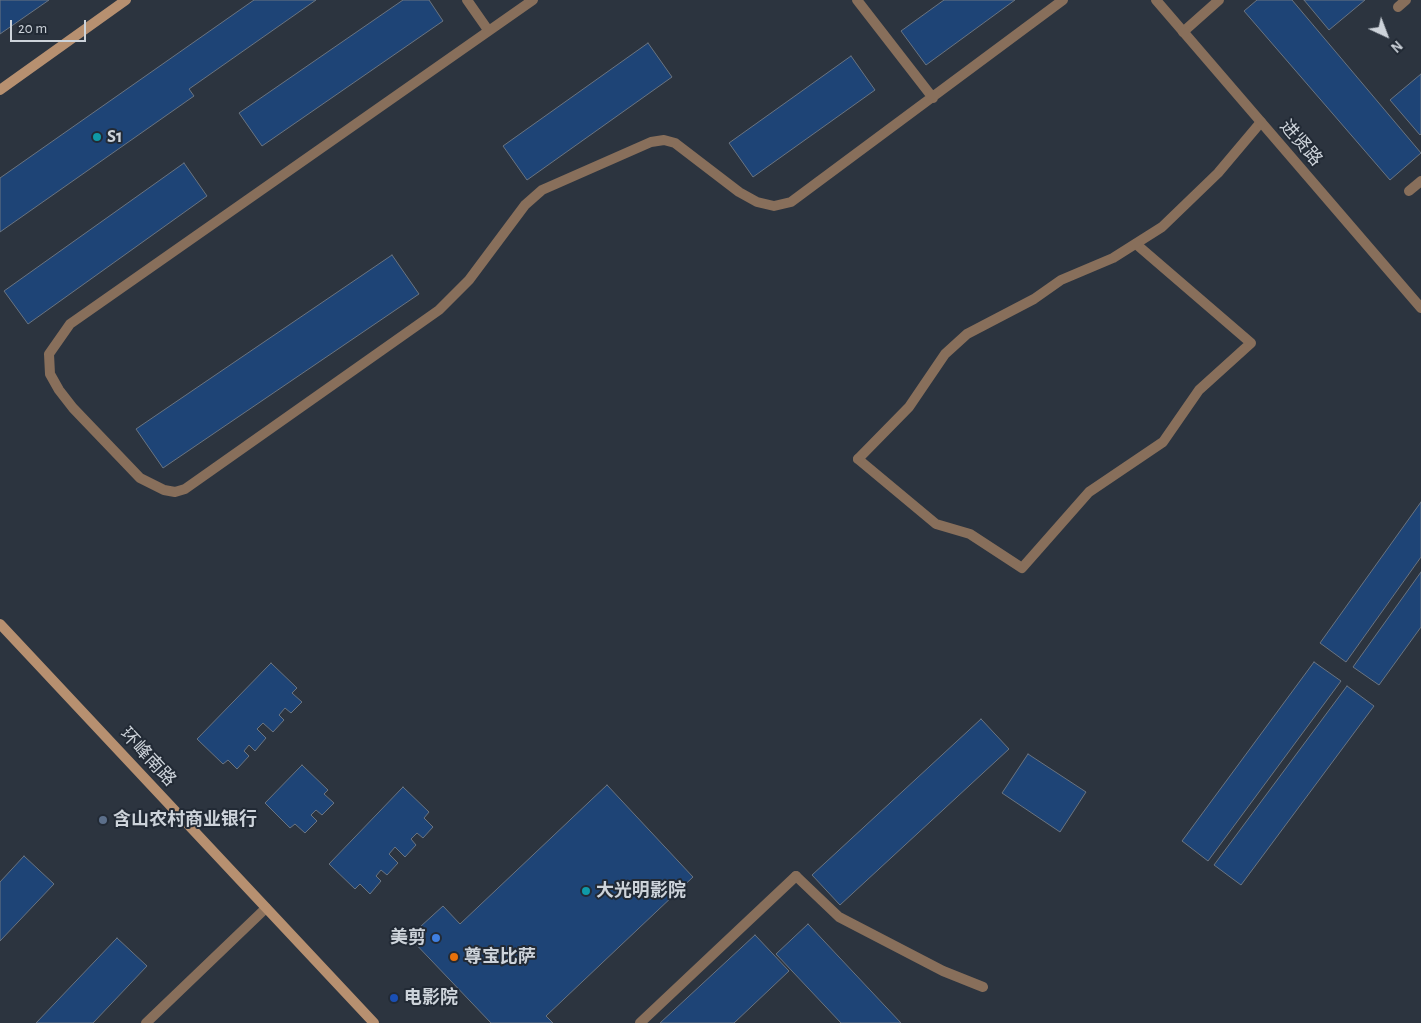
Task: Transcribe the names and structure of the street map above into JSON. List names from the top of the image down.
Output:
{
  "streets": {
    "main road": ["环峰南路"],
    "street": ["进贤路"]
  },
  "places": [
    "S1",
    "含山农村商业银行",
    "大光明影院",
    "美剪",
    "尊宝比萨",
    "电影院"
  ],
  "scale_bar": "20 m",
  "north": "bottom right"
}
